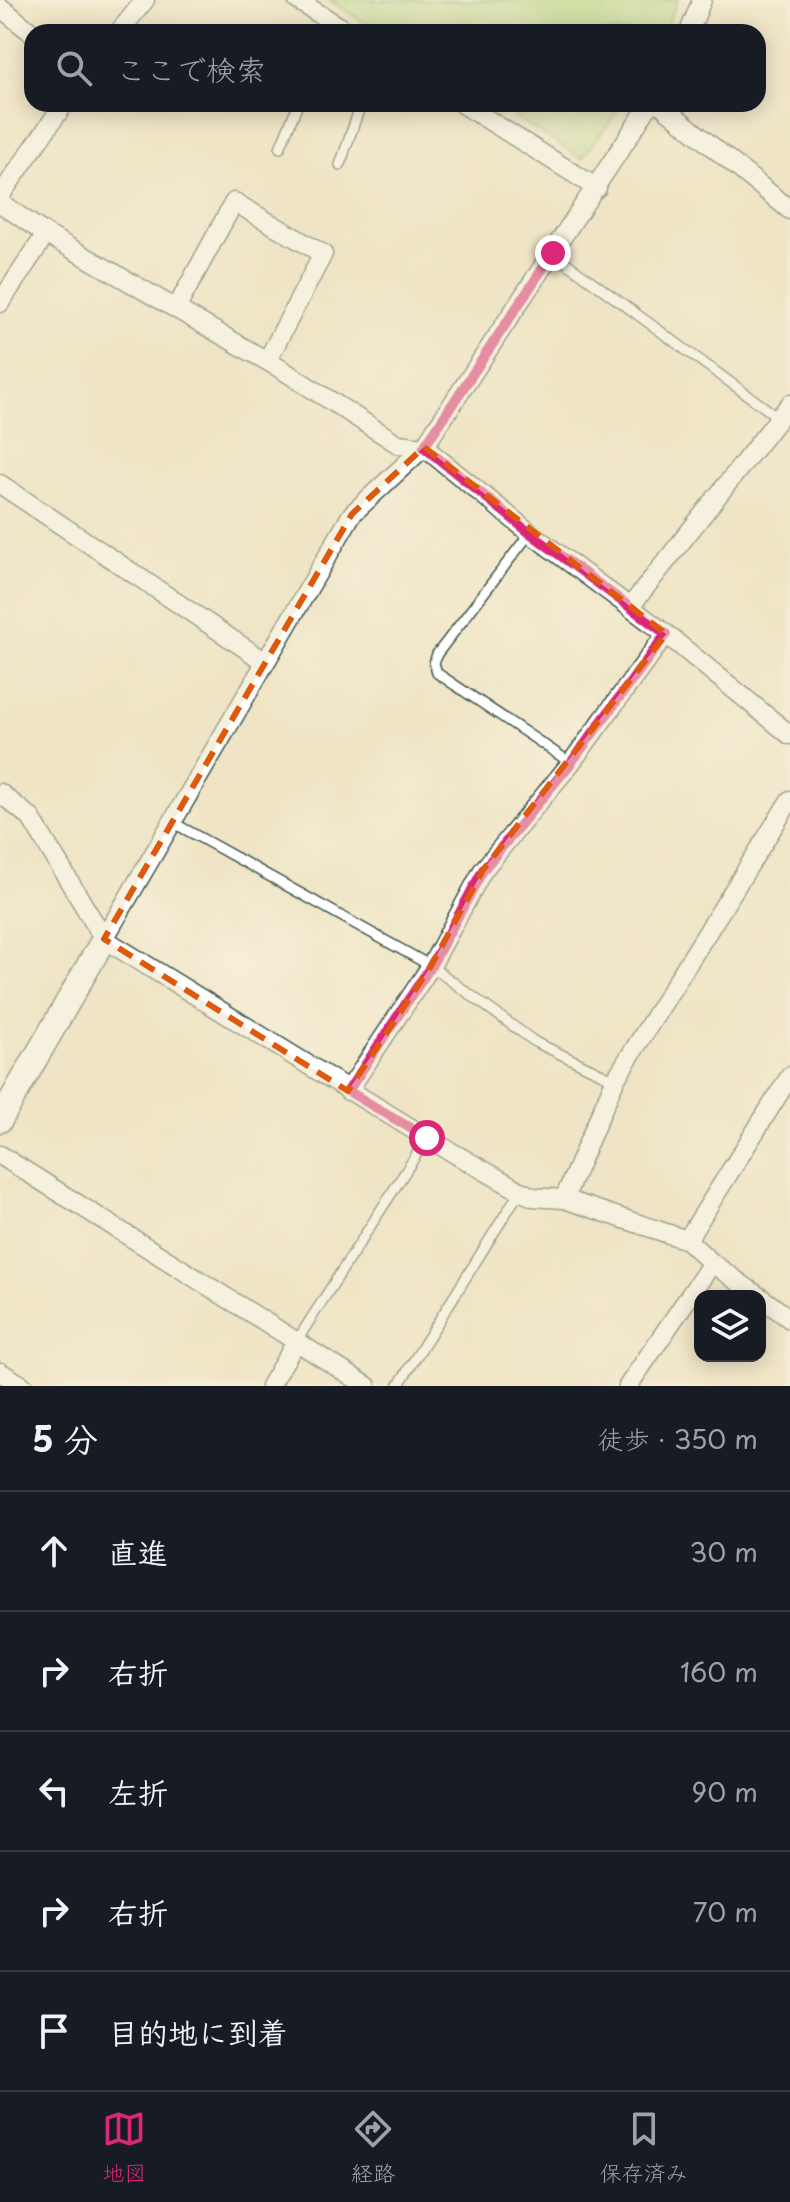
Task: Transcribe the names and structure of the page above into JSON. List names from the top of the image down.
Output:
{
  "page": {
    "search": "ここで検索",
    "heading": ["5 分", "徒歩 · 350 m"],
    "list": [
      ["直進", "30 m"],
      ["右折", "160 m"],
      ["左折", "90 m"],
      ["右折", "70 m"],
      "目的地に到着"
    ],
    "nav": ["地図", "経路", "保存済み"]
  }
}
